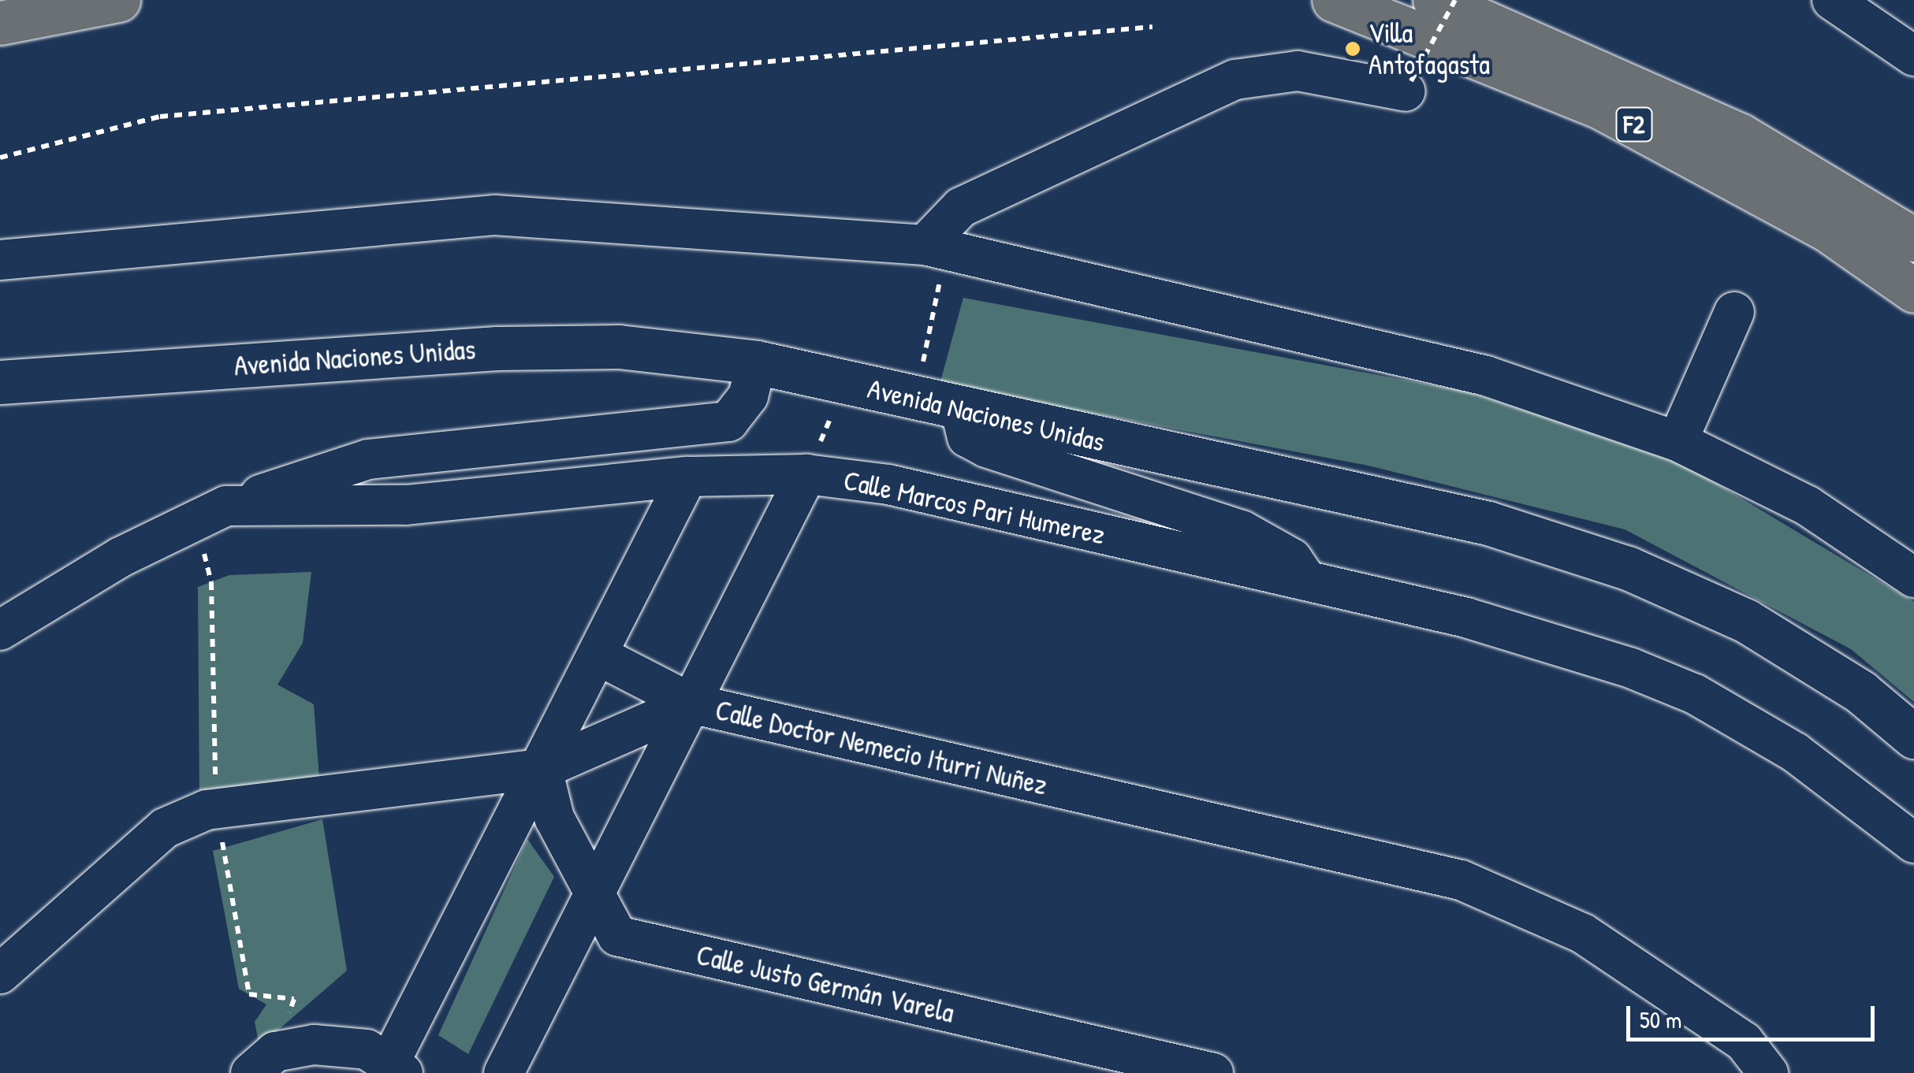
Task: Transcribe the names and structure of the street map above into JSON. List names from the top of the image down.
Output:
{
  "streets": {
    "highway": ["F2"],
    "street": [
      "Avenida Naciones Unidas",
      "Calle Marcos Pari Humerez",
      "Calle Doctor Nemecio Iturri Nuñez",
      "Calle Justo Germán Varela"
    ]
  },
  "crossings": [
    ["Calle Doctor Nemecio Iturri Nuñez", "Calle Justo Germán Varela"]
  ],
  "places": ["Villa Antofagasta"],
  "scale_bar": "50 m"
}
